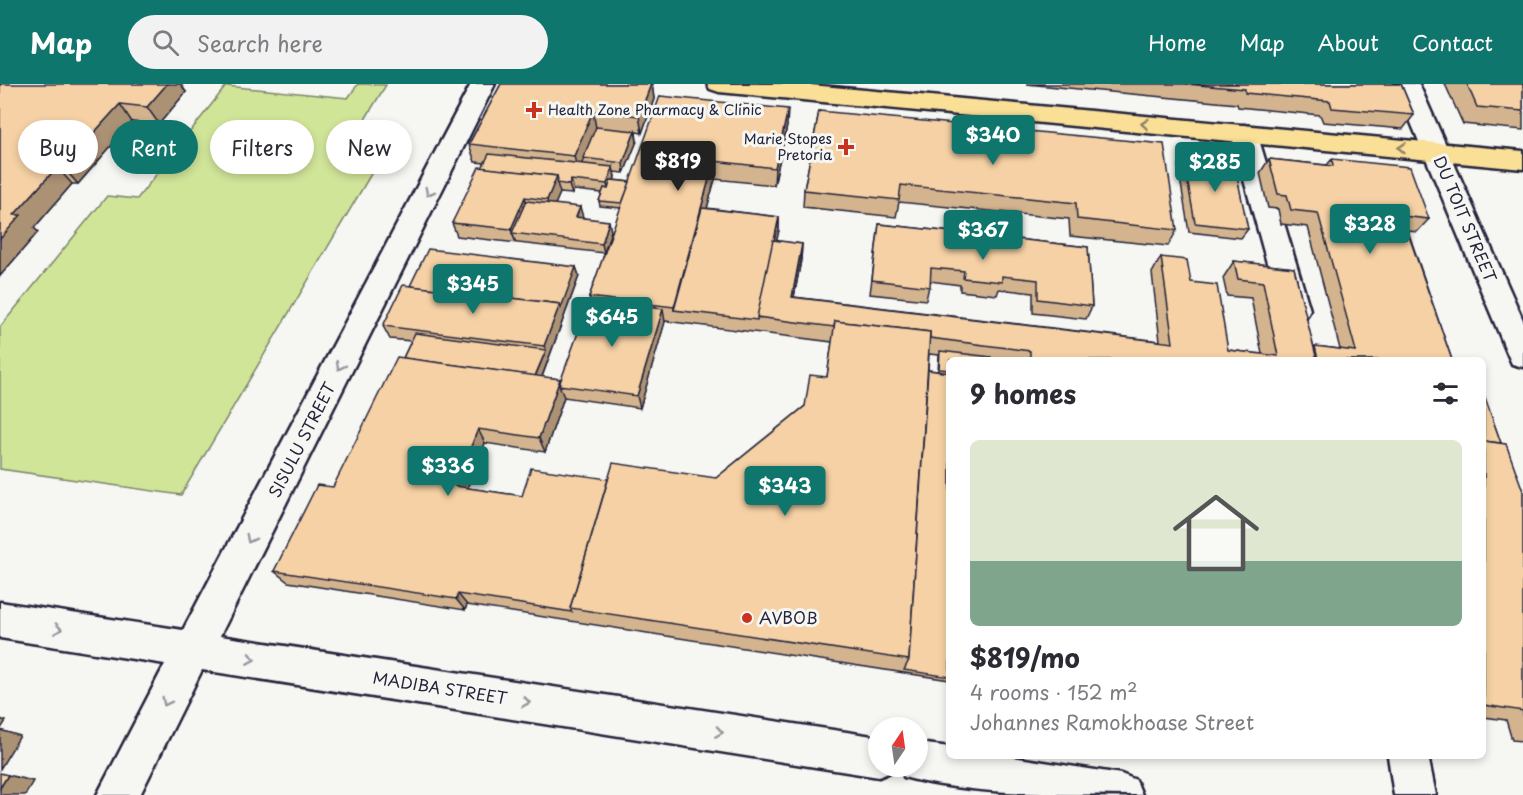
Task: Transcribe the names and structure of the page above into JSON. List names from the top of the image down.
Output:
{
  "streets": {
    "street": ["DU TOIT STREET", "SISULU STREET", "MADIBA STREET"]
  },
  "crossings": [
    ["SISULU STREET", "MADIBA STREET"]
  ],
  "one_way": ["SISULU STREET", "MADIBA STREET"],
  "places": {
    "health": ["Health Zone Pharmacy & Clinic", "Marie Stopes Pretoria"],
    "other": ["AVBOB"]
  },
  "north": "top",
  "page": {
    "header": "Map",
    "search": "Search here",
    "nav": [
      "Home",
      "Map",
      "About",
      "Contact"
    ],
    "price": [
      "$340",
      "$819",
      "$285",
      "$328",
      "$367",
      "$345",
      "$645",
      "$336",
      "$343"
    ],
    "chip": [
      "Buy",
      "Rent",
      "Filters",
      "New"
    ],
    "heading": "9 homes",
    "list": [
      {
        "name": "$819/mo",
        "note": "4 rooms · 152 m² · Johannes Ramokhoase Street"
      }
    ]
  }
}
